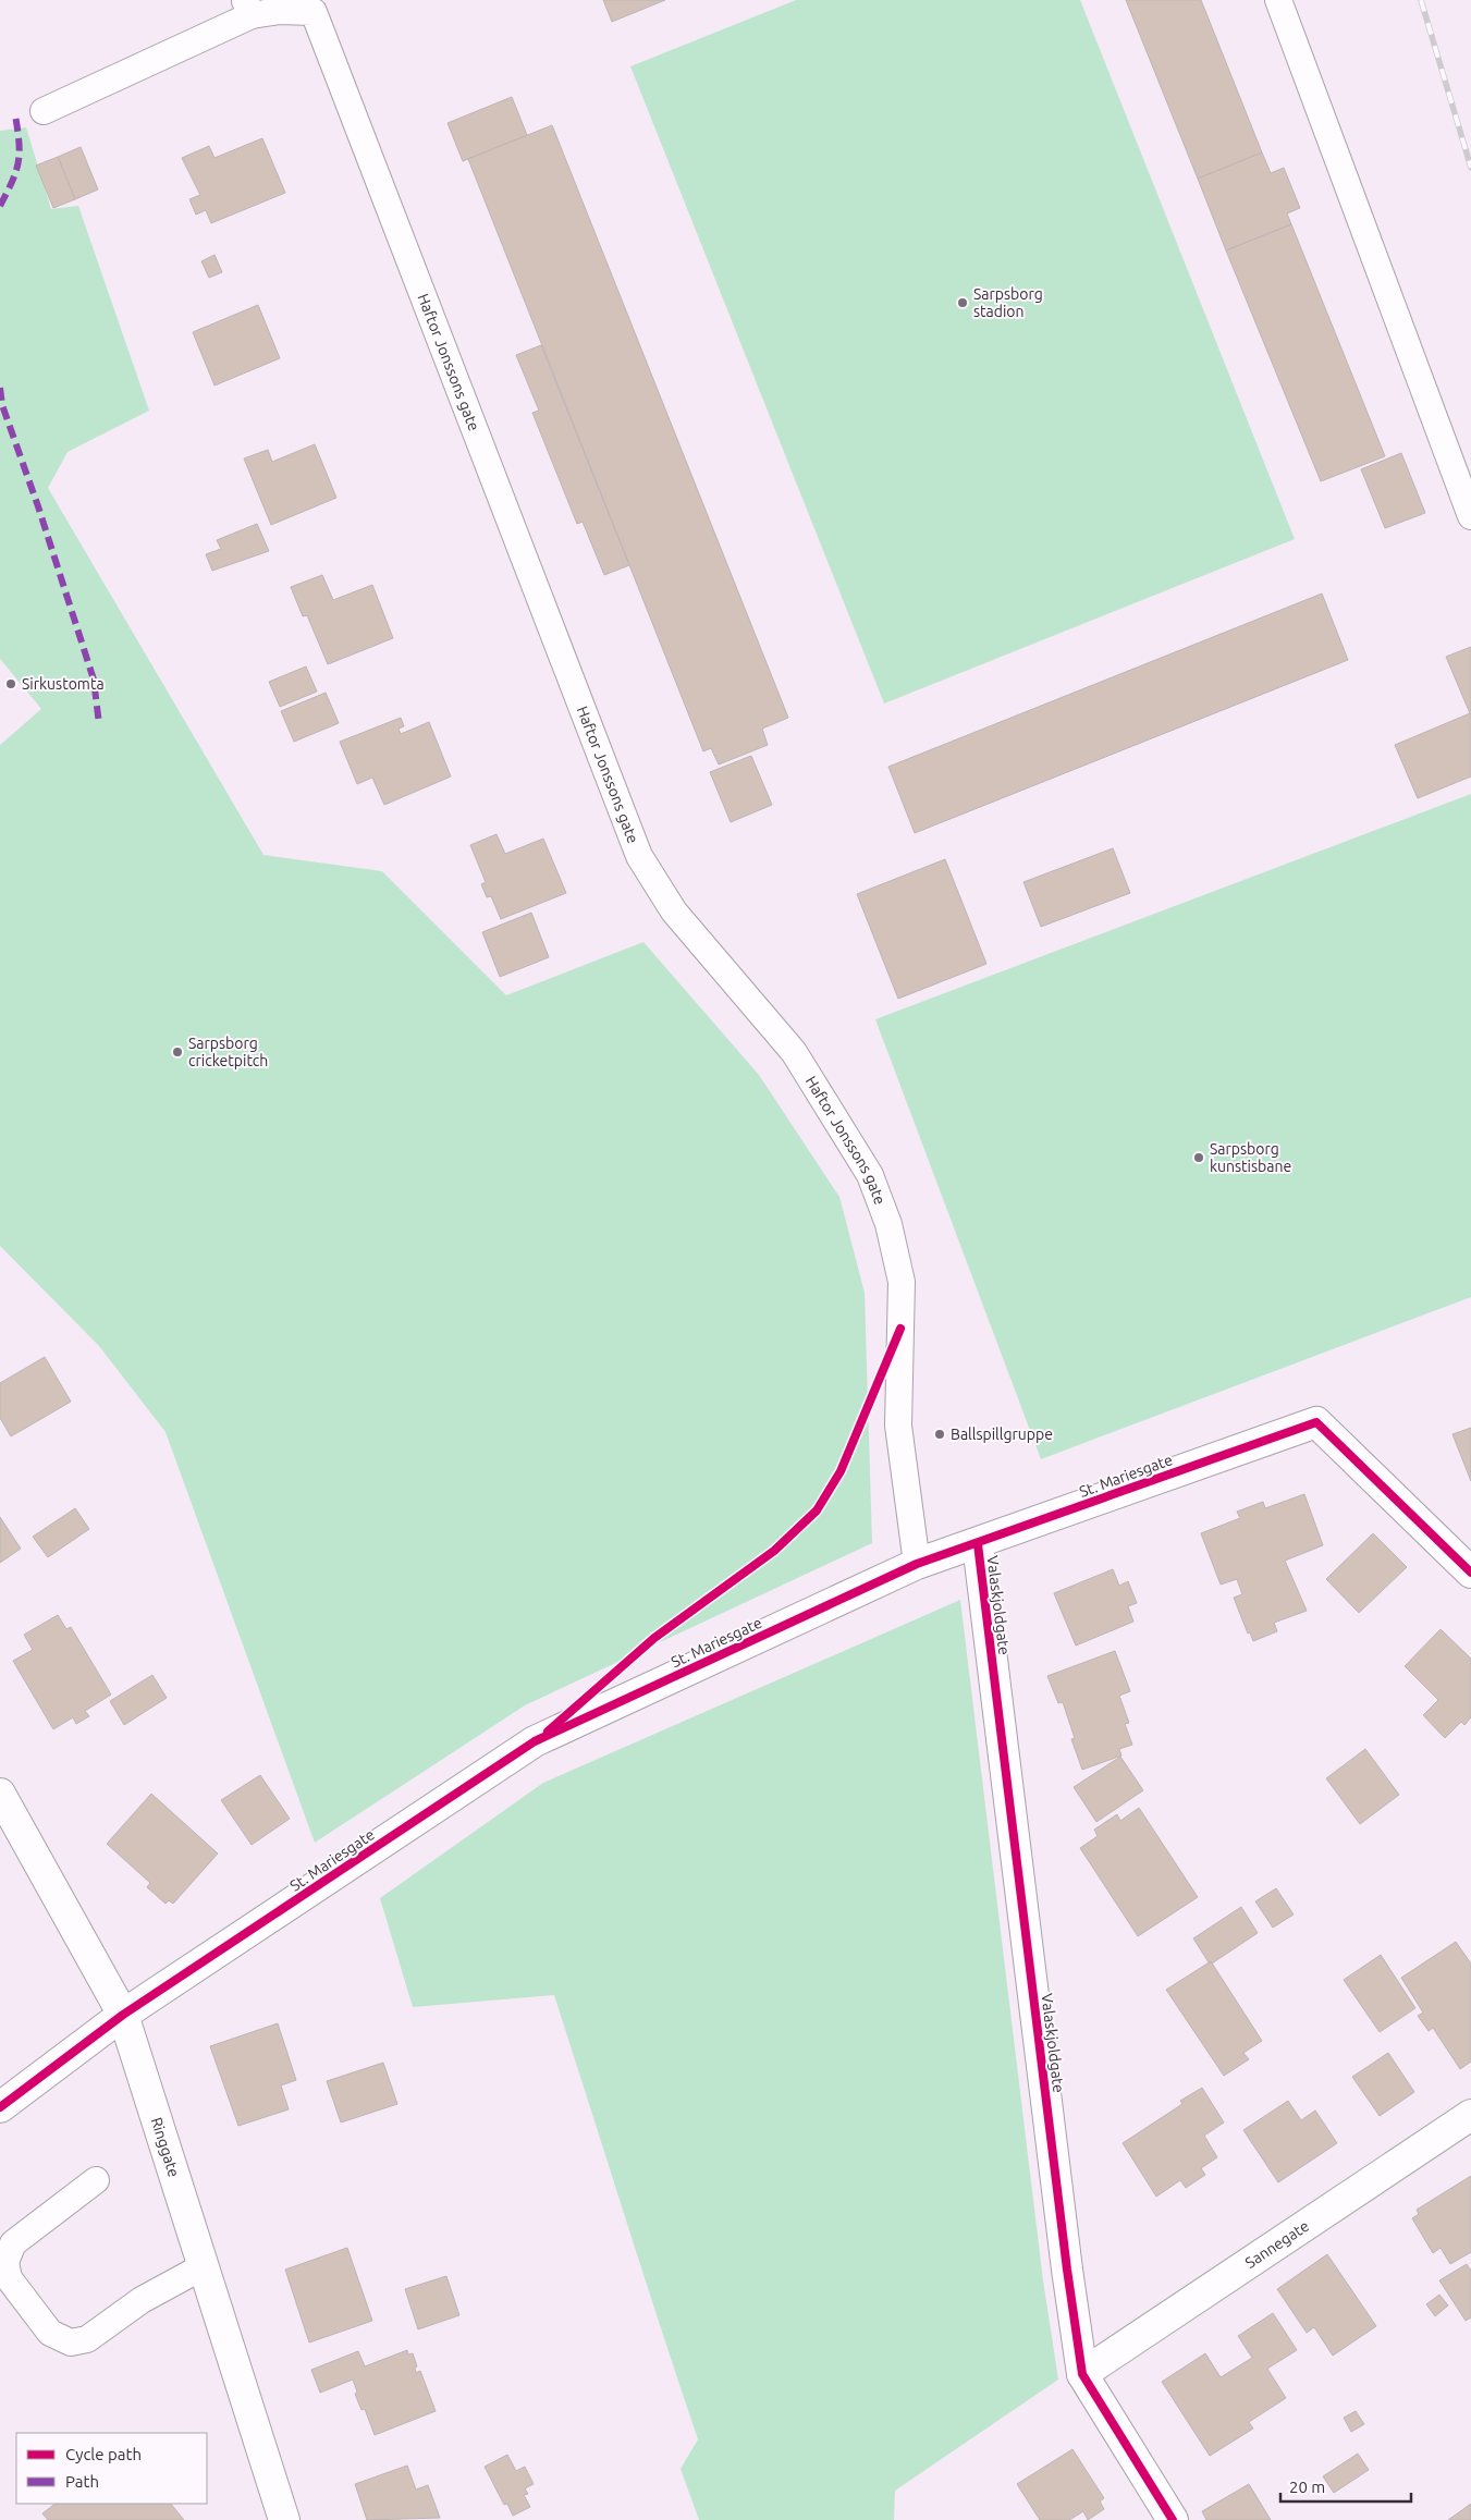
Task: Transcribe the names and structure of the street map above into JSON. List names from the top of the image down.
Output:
{
  "streets": {
    "street": [
      "St. Mariesgate",
      "Valaskjoldgate",
      "Ringgate",
      "Sannegate"
    ],
    "lane": ["Haftor Jonssons gate"]
  },
  "crossings": [
    ["Haftor Jonssons gate", "St. Mariesgate"],
    ["St. Mariesgate", "Valaskjoldgate"],
    ["St. Mariesgate", "Ringgate"],
    ["Valaskjoldgate", "Sannegate"]
  ],
  "places": [
    "Sarpsborg stadion",
    "Sirkustomta",
    "Sarpsborg cricketpitch",
    "Sarpsborg kunstisbane",
    "Ballspillgruppe"
  ],
  "legend": ["Cycle path", "Path"],
  "scale_bar": "20 m"
}
